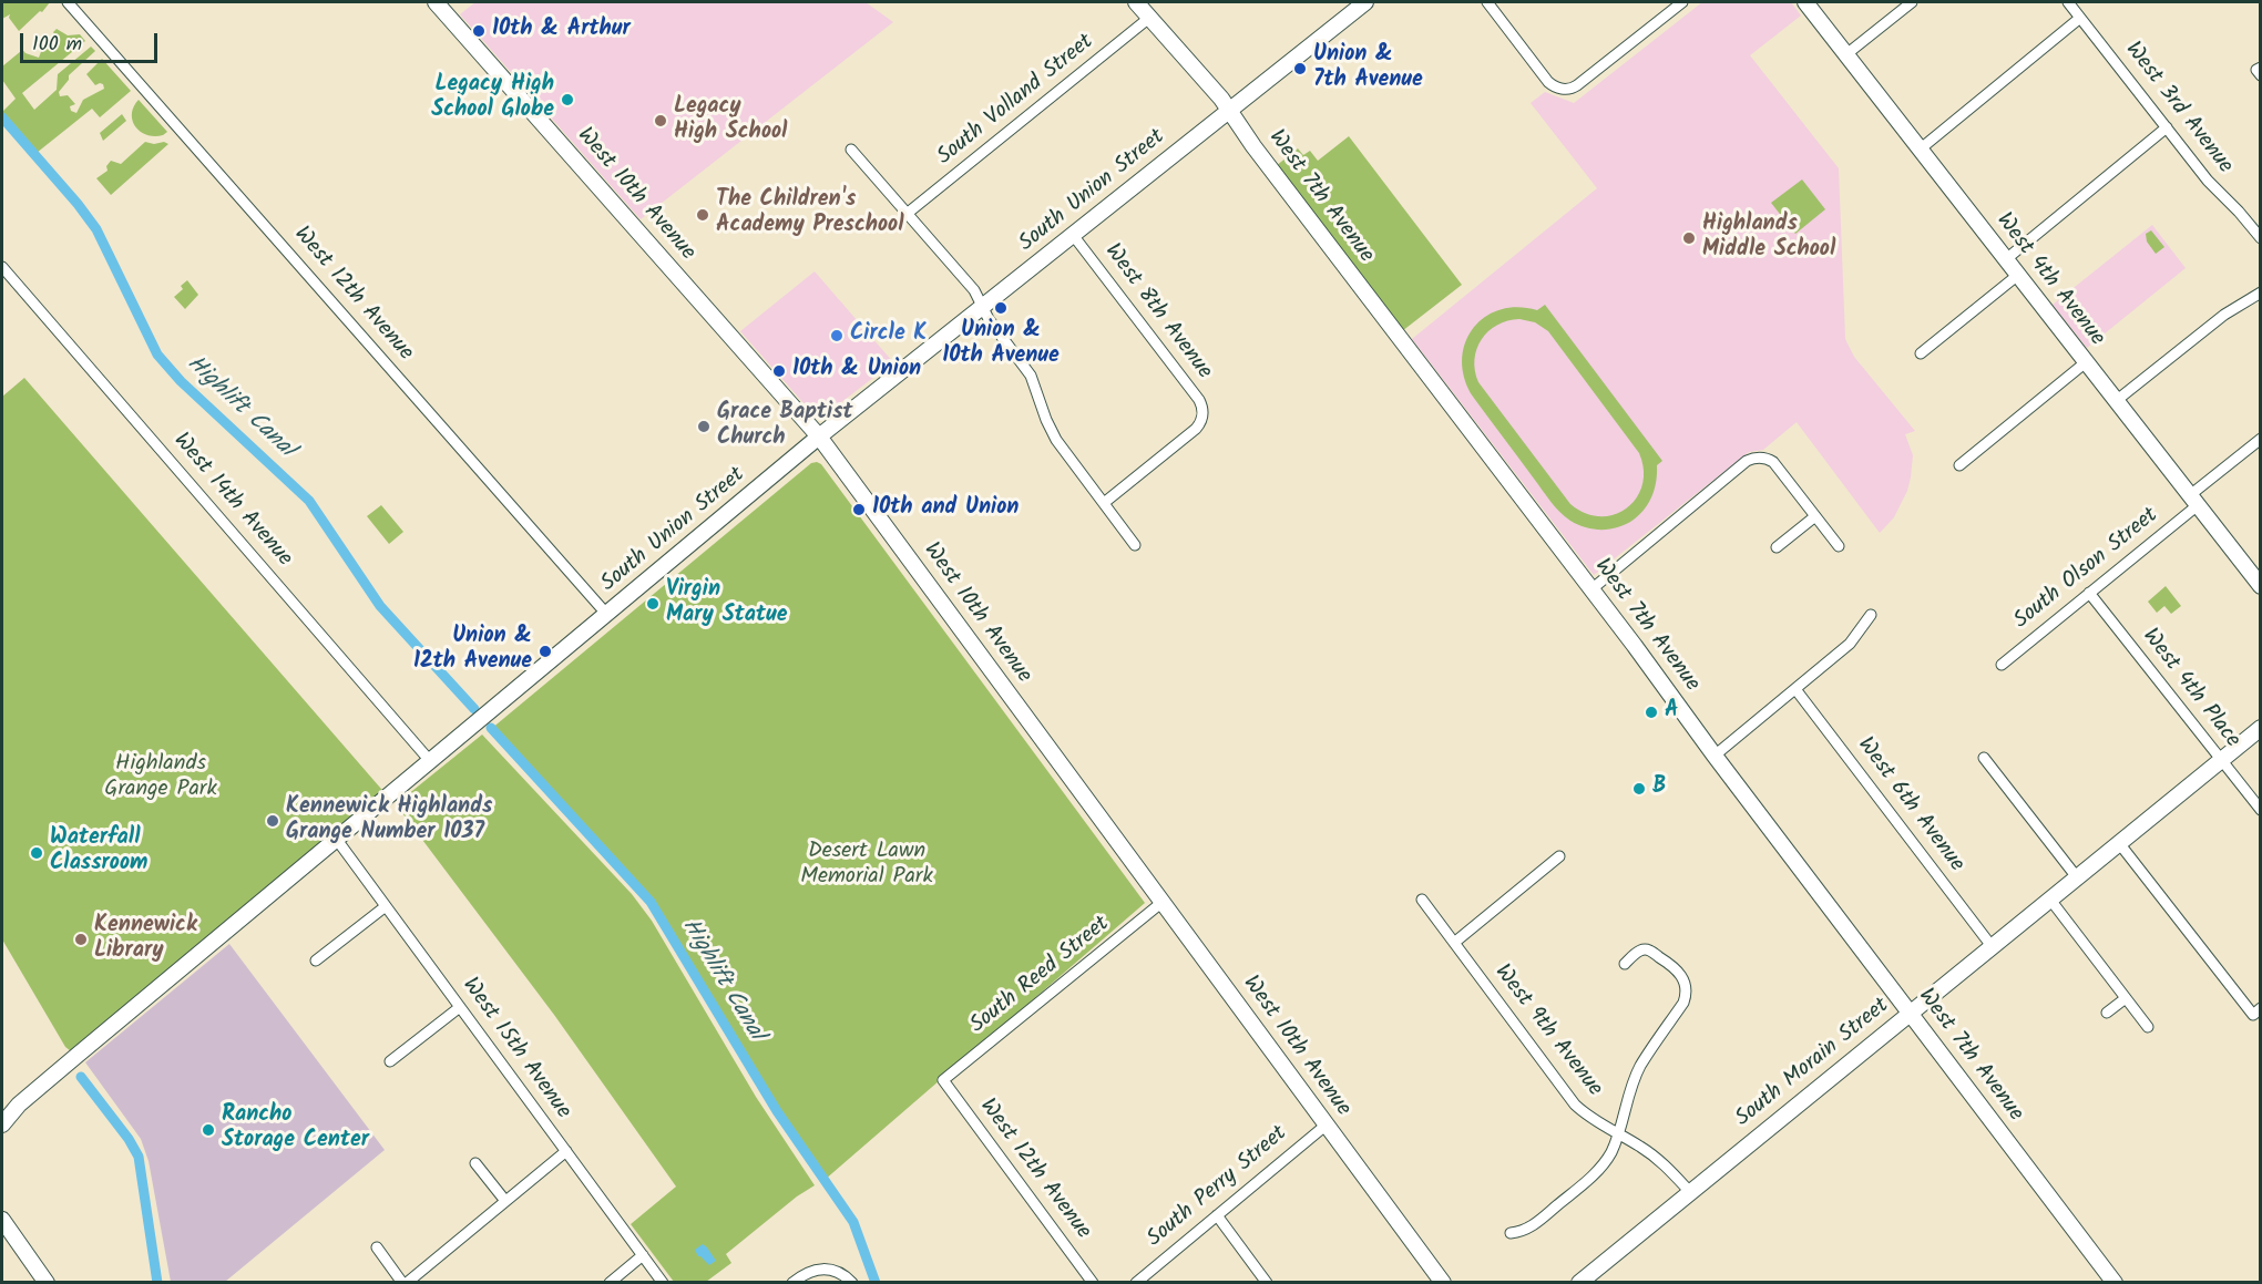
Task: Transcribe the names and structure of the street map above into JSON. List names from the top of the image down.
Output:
{
  "streets": {
    "main road": [
      "South Union Street",
      "West 10th Avenue",
      "West 7th Avenue",
      "West 4th Avenue",
      "South Morain Street"
    ],
    "street": [
      "South Volland Street",
      "West 3rd Avenue",
      "West 12th Avenue",
      "West 8th Avenue",
      "West 14th Avenue",
      "South Olson Street",
      "West 4th Place",
      "West 6th Avenue",
      "South Reed Street",
      "West 9th Avenue",
      "West 15th Avenue",
      "South Perry Street"
    ]
  },
  "crossings": [
    ["South Volland Street", "West 7th Avenue"],
    ["South Union Street", "West 10th Avenue"],
    ["South Union Street", "West 7th Avenue"],
    ["South Union Street", "West 12th Avenue"],
    ["South Union Street", "West 8th Avenue"],
    ["South Union Street", "West 14th Avenue"],
    ["South Union Street", "West 15th Avenue"],
    ["West 10th Avenue", "South Reed Street"],
    ["West 10th Avenue", "South Perry Street"],
    ["West 7th Avenue", "South Morain Street"],
    ["West 4th Avenue", "South Olson Street"],
    ["West 12th Avenue", "South Reed Street"],
    ["South Olson Street", "West 4th Place"],
    ["West 4th Place", "South Morain Street"],
    ["West 6th Avenue", "South Morain Street"],
    ["West 9th Avenue", "South Morain Street"]
  ],
  "water": ["Highlift Canal"],
  "parks": ["Highlands Grange Park", "Desert Lawn Memorial Park"],
  "places": [
    "10th & Arthur",
    "Union & 7th Avenue",
    "Legacy High School Globe",
    "Legacy High School",
    "The Children's Academy Preschool",
    "Highlands Middle School",
    "Union & 10th Avenue",
    "Circle K",
    "10th & Union",
    "Grace Baptist Church",
    "10th and Union",
    "Virgin Mary Statue",
    "Union & 12th Avenue",
    "A",
    "B",
    "Kennewick Highlands Grange Number 1037",
    "Waterfall Classroom",
    "Kennewick Library",
    "Rancho Storage Center"
  ],
  "scale_bar": "100 m"
}
